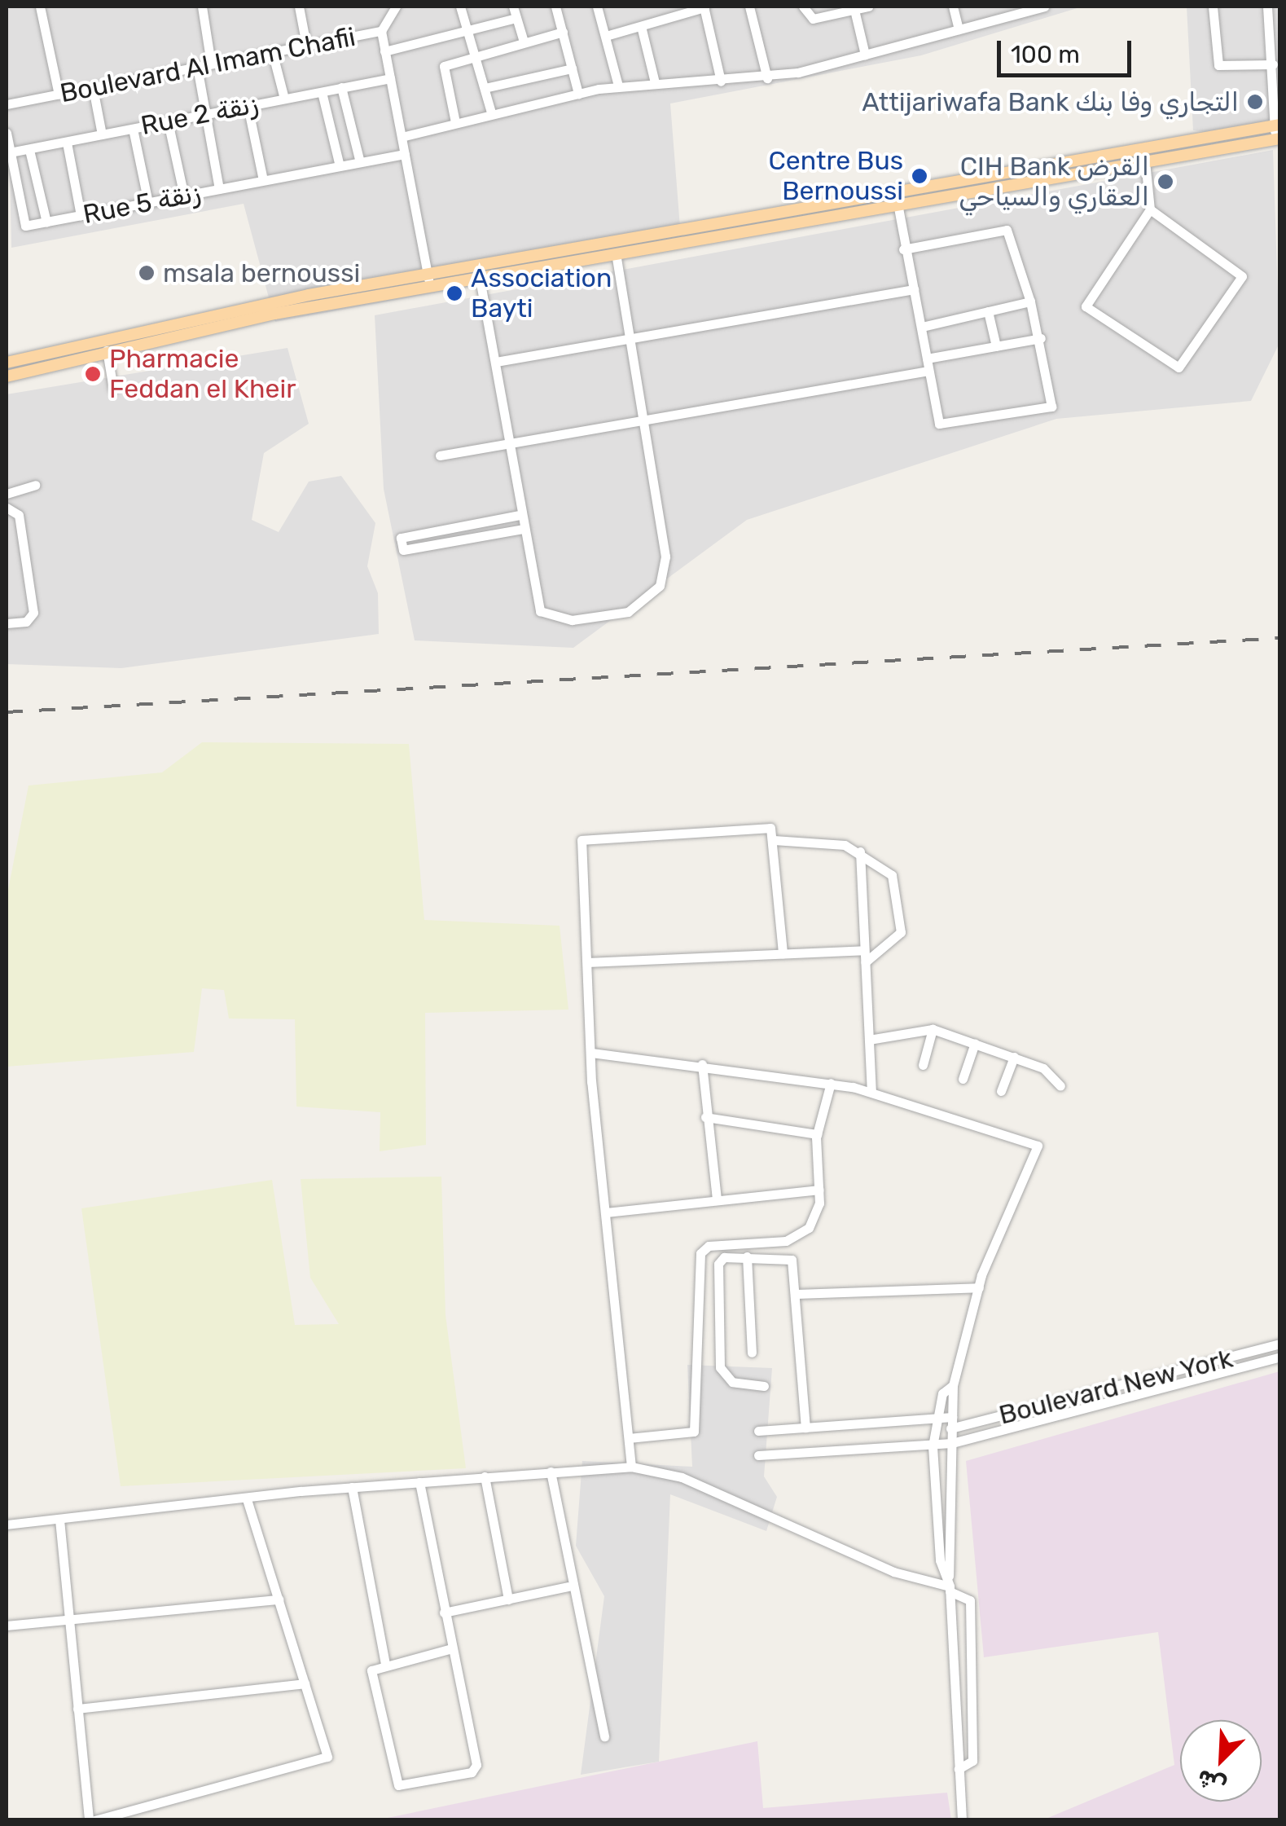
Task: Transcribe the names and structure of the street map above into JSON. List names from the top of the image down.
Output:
{
  "streets": {
    "street": [
      "Boulevard Al Imam Chafii",
      "Rue 2 زنقة",
      "Rue 5 زنقة",
      "Boulevard New York"
    ]
  },
  "crossings": [
    ["Rue 2 زنقة", "Rue 5 زنقة"]
  ],
  "places": [
    "Attijariwafa Bank التجاري وفا بنك",
    "Centre Bus Bernoussi",
    "CIH Bank القرض العقاري والسياحي",
    "msala bernoussi",
    "Association Bayti",
    "Pharmacie Feddan el Kheir"
  ],
  "scale_bar": "100 m",
  "north": "bottom left"
}
